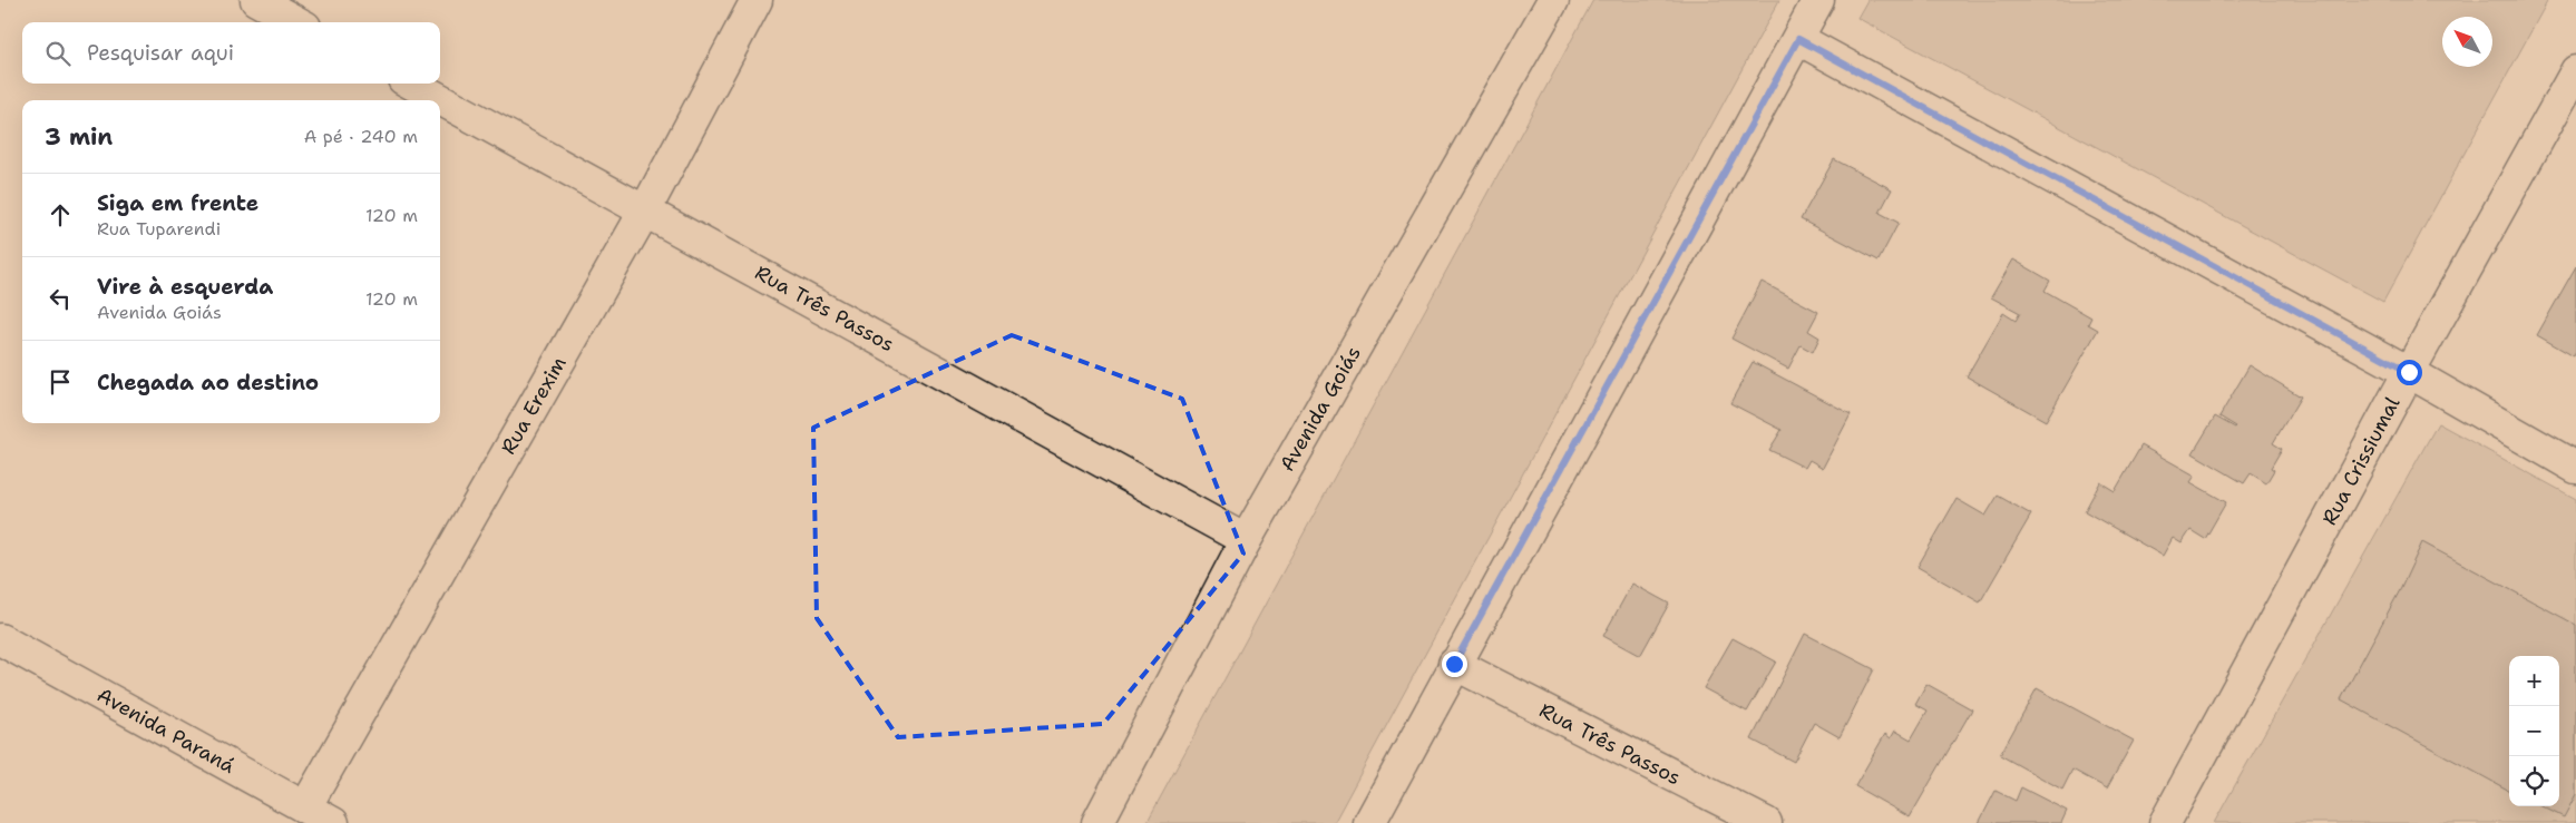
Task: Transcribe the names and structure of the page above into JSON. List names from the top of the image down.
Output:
{
  "streets": {
    "street": [
      "Rua Três Passos",
      "Rua Erexim",
      "Avenida Goiás",
      "Rua Crissiumal",
      "Avenida Paraná"
    ]
  },
  "crossings": [
    ["Rua Três Passos", "Rua Erexim"],
    ["Rua Três Passos", "Avenida Goiás"],
    ["Rua Erexim", "Avenida Paraná"]
  ],
  "north": "top left",
  "page": {
    "search": "Pesquisar aqui",
    "heading": ["3 min", "A pé · 240 m"],
    "list": [
      ["Siga em frente", "Rua Tuparendi", "120 m"],
      ["Vire à esquerda", "Avenida Goiás", "120 m"],
      "Chegada ao destino"
    ],
    "map_buttons": ["+", "−"]
  }
}
